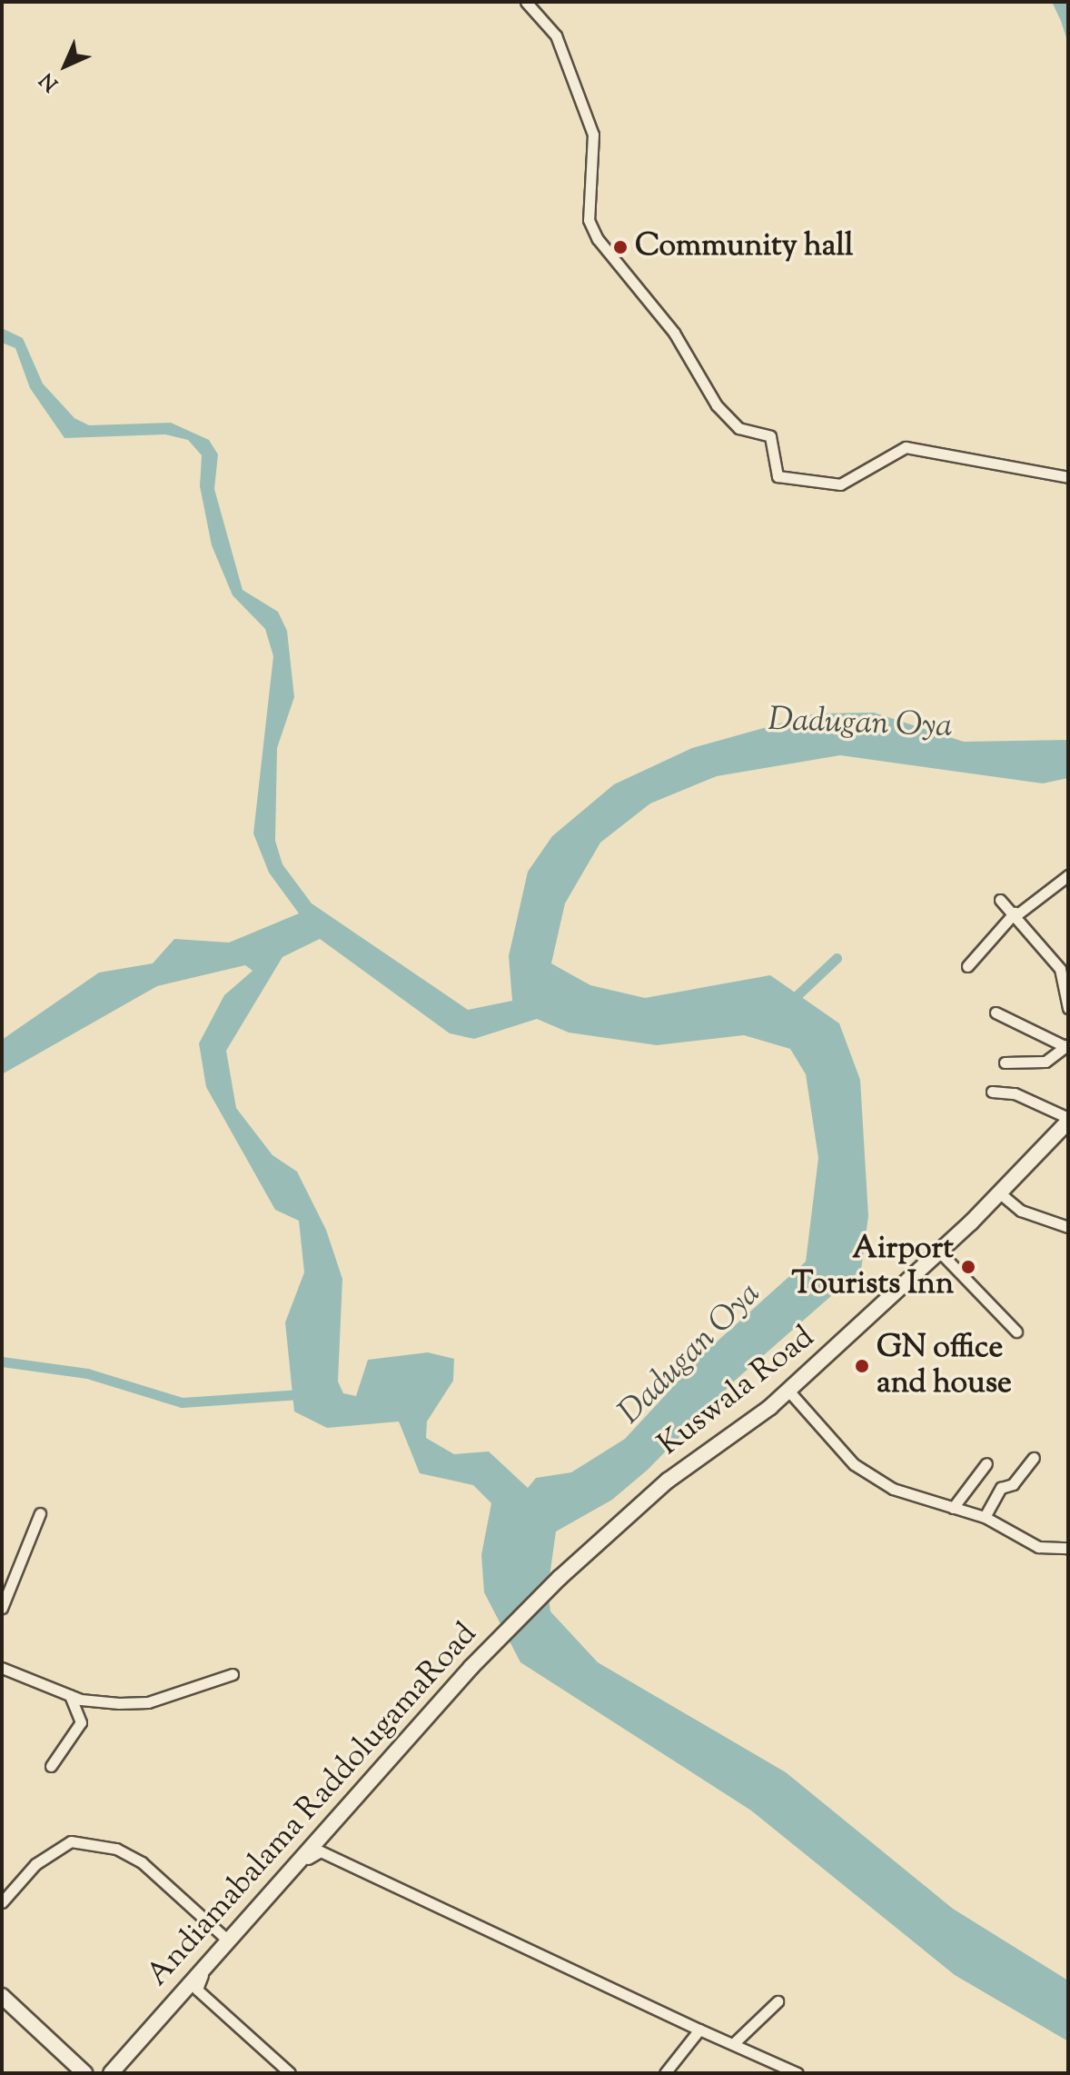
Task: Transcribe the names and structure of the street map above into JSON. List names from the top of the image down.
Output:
{
  "streets": {
    "street": ["Kuswala Road", "Andiamabalama RaddolugamaRoad"]
  },
  "crossings": [
    ["Kuswala Road", "Andiamabalama RaddolugamaRoad"]
  ],
  "water": ["Dadugan Oya"],
  "places": ["Community hall", "Airport Tourists Inn", "GN office and house"],
  "north": "bottom left"
}
